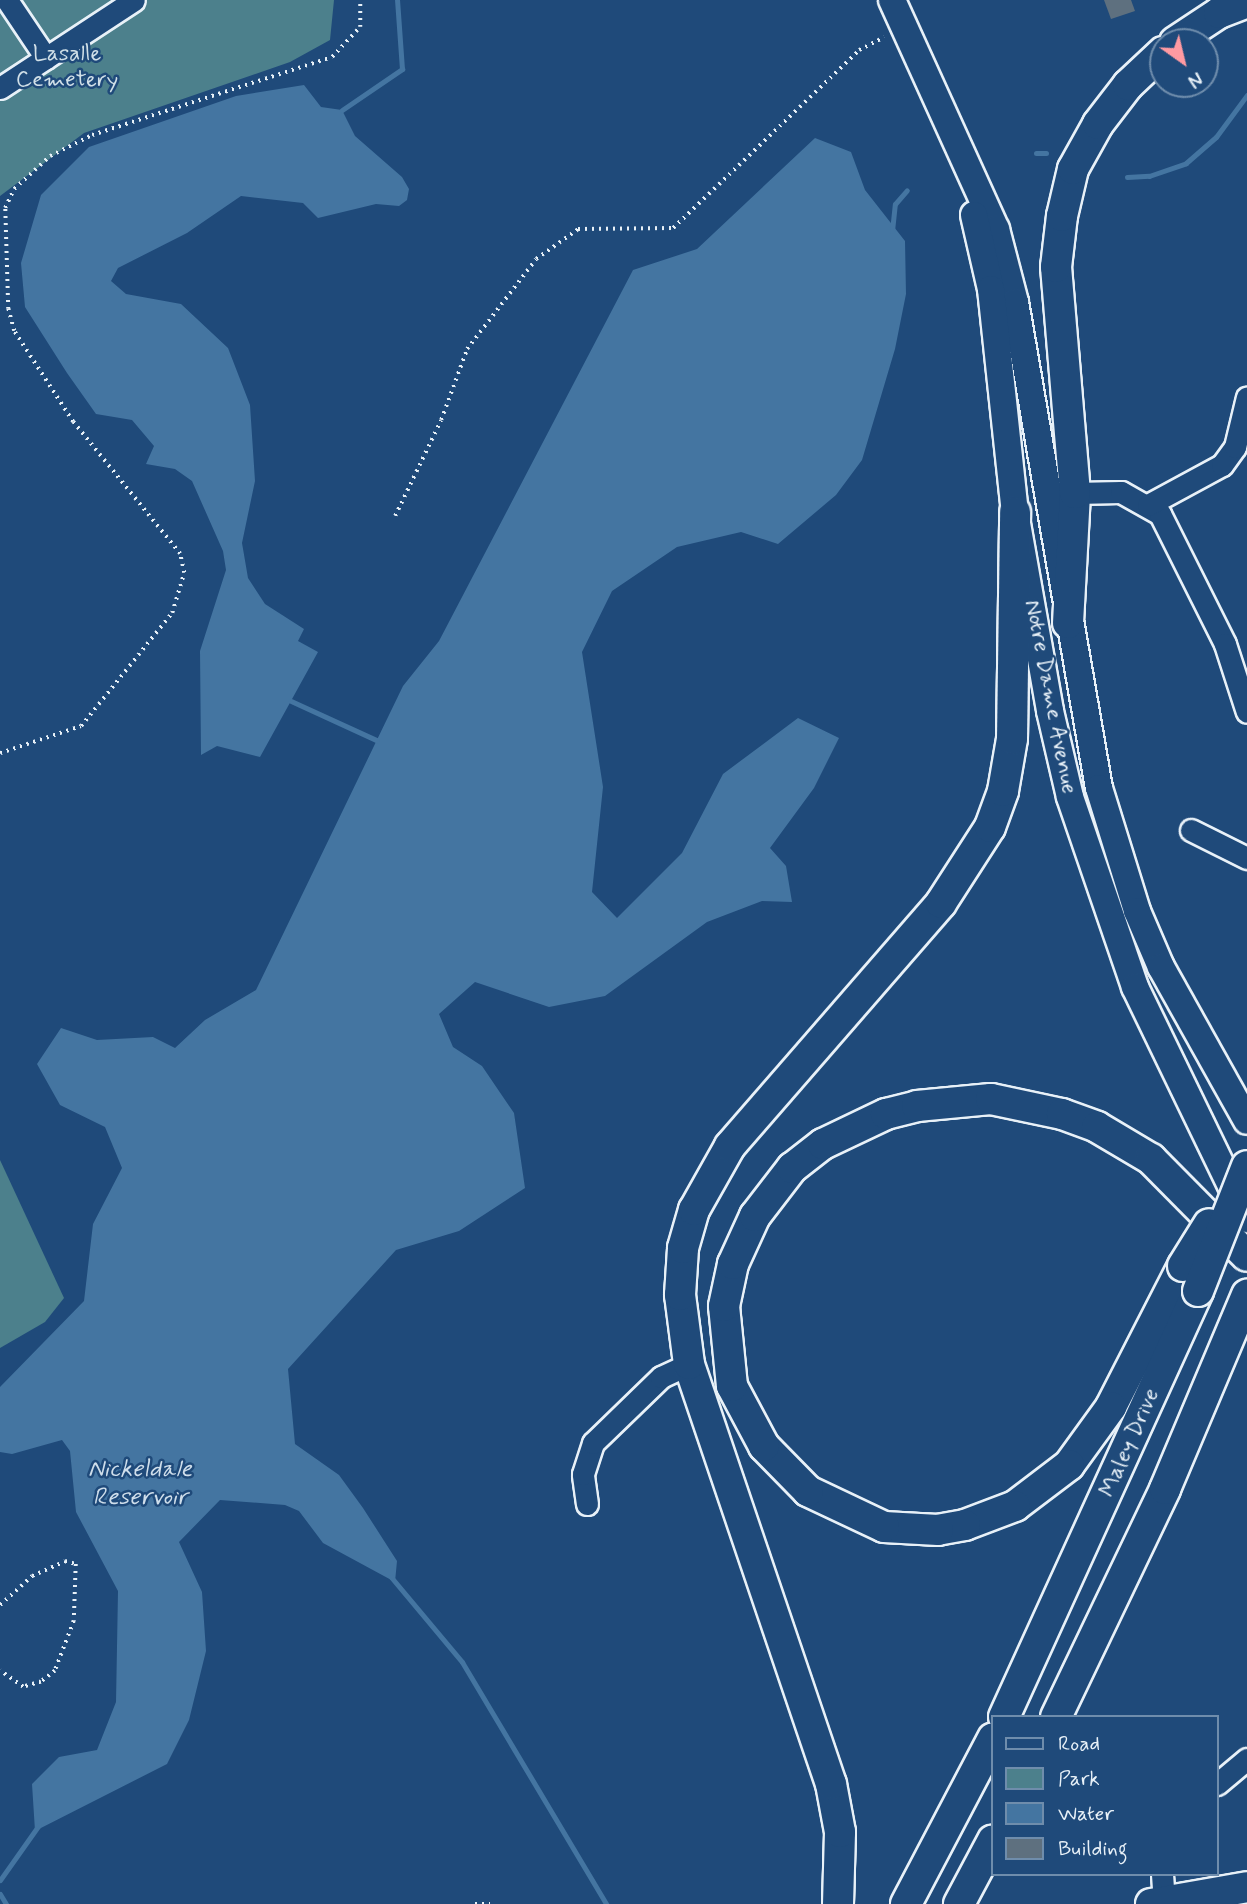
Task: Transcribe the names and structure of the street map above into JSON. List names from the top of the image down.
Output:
{
  "streets": {
    "highway": ["Maley Drive"],
    "main road": ["Notre Dame Avenue"]
  },
  "water": ["Nickeldale Reservoir"],
  "parks": ["Lasalle Cemetery"],
  "legend": [
    "Road",
    "Park",
    "Water",
    "Building"
  ],
  "north": "bottom right"
}
